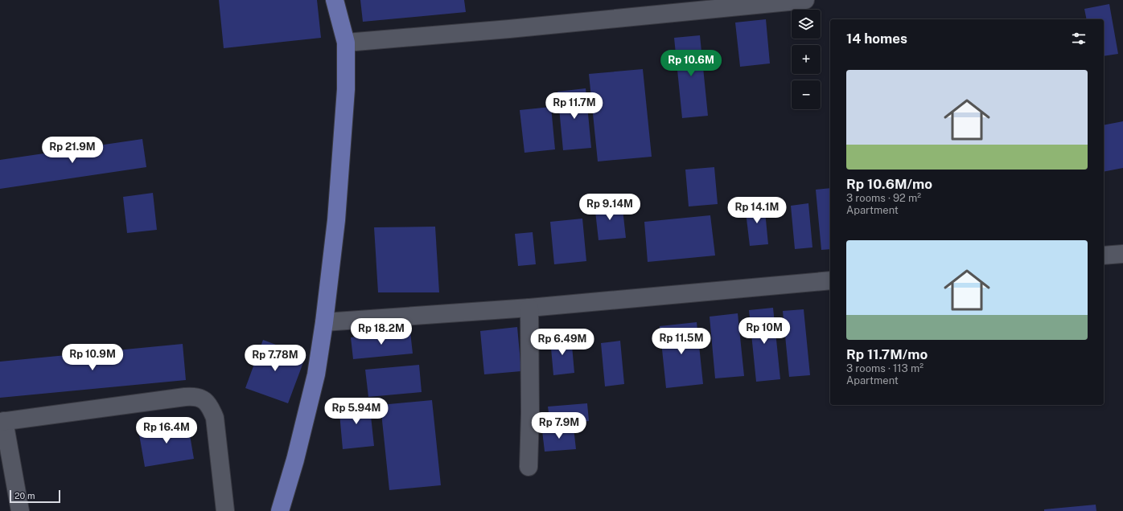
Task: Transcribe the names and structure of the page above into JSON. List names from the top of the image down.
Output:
{
  "scale_bar": "20 m",
  "page": {
    "map_buttons": ["+", "−"],
    "heading": "14 homes",
    "price": [
      "Rp 10.6M",
      "Rp 11.7M",
      "Rp 21.9M",
      "Rp 9.14M",
      "Rp 14.1M",
      "Rp 10M",
      "Rp 18.2M",
      "Rp 11.5M",
      "Rp 6.49M",
      "Rp 10.9M",
      "Rp 7.78M",
      "Rp 5.94M",
      "Rp 7.9M",
      "Rp 16.4M"
    ],
    "list": [
      {
        "name": "Rp 10.6M/mo",
        "note": "3 rooms · 92 m² · Apartment"
      },
      {
        "name": "Rp 11.7M/mo",
        "note": "3 rooms · 113 m² · Apartment"
      }
    ],
    "scale": "20 m"
  }
}
